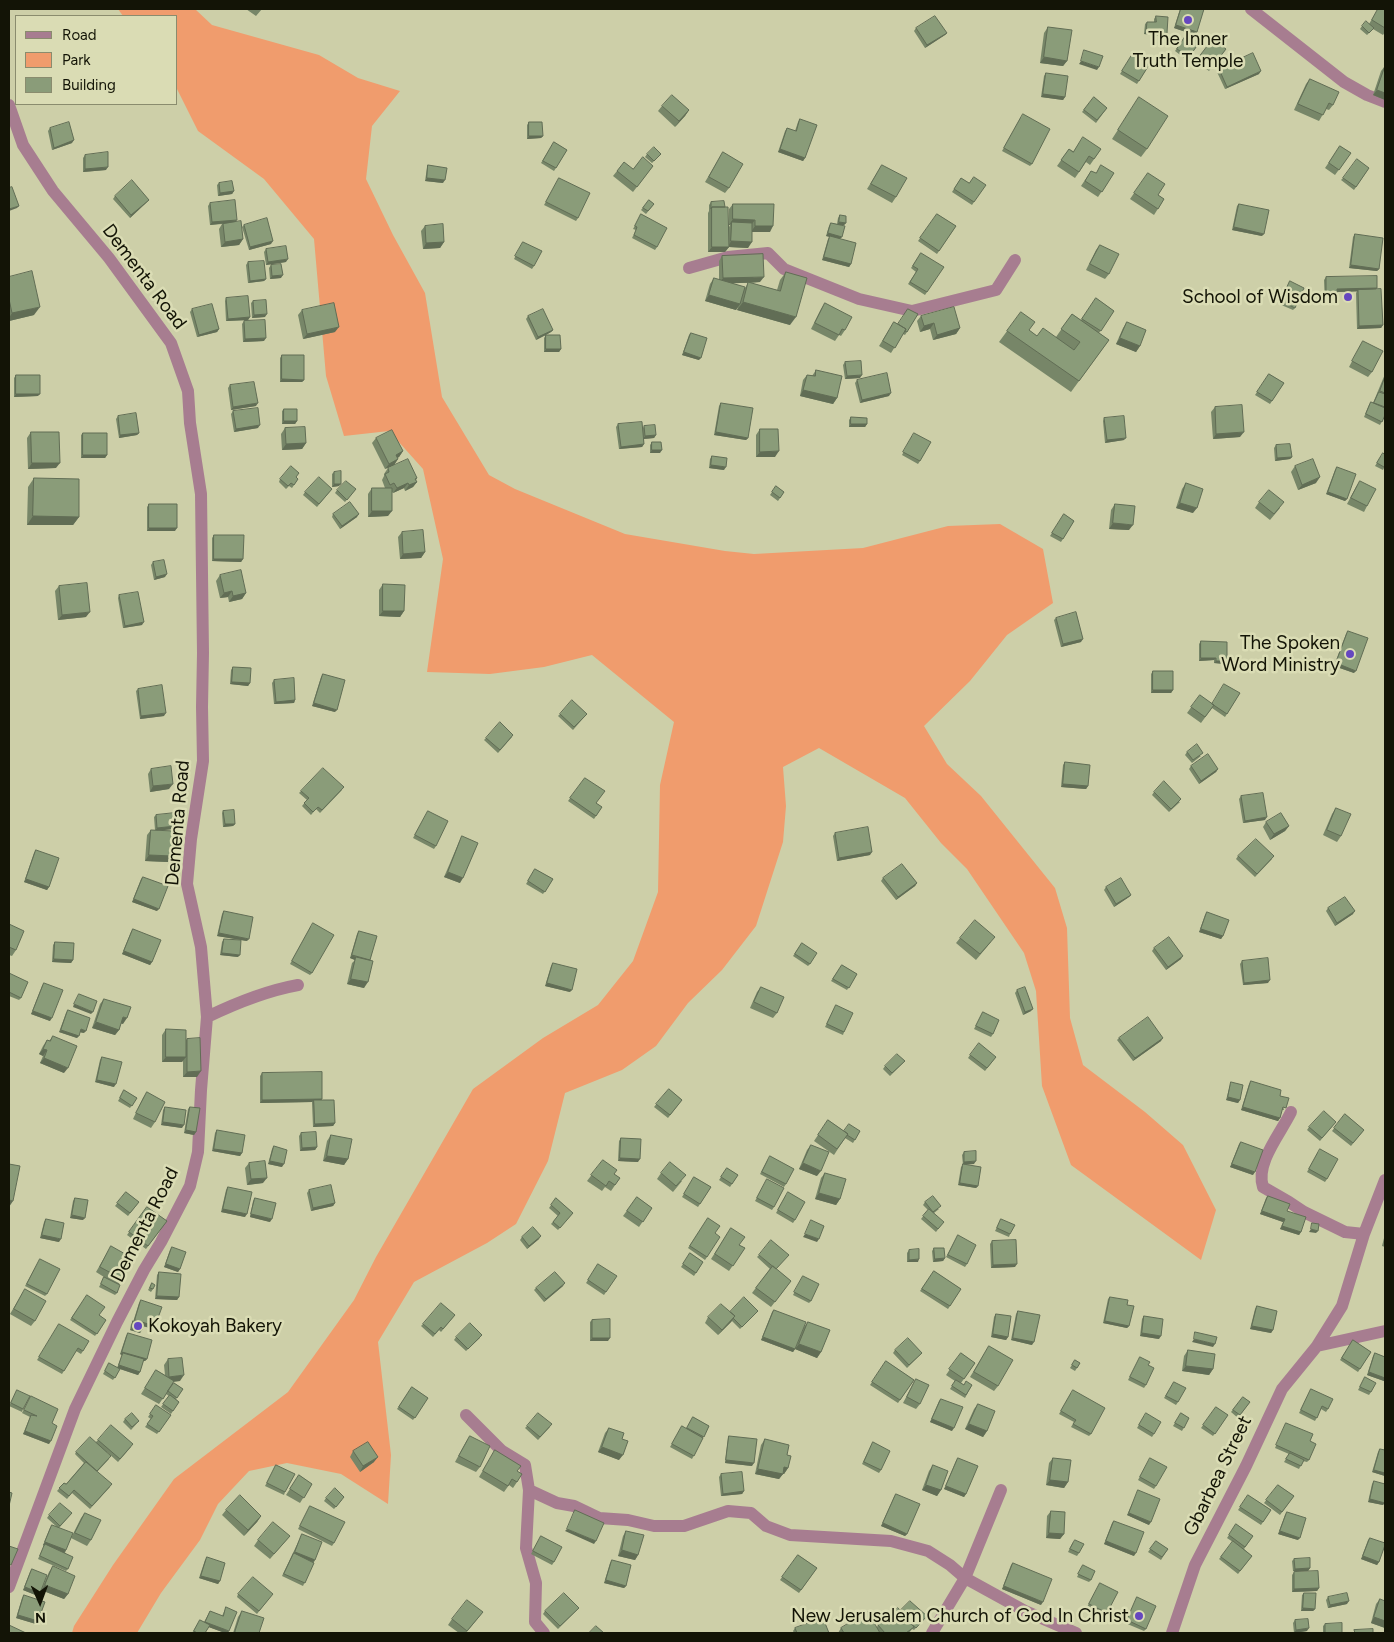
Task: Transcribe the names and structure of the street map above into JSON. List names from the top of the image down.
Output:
{
  "streets": {
    "street": ["Dementa Road", "Gbarbea Street"]
  },
  "places": [
    "The Inner Truth Temple",
    "School of Wisdom",
    "The Spoken Word Ministry",
    "Kokoyah Bakery",
    "New Jerusalem Church of God In Christ"
  ],
  "legend": ["Road", "Park", "Building"],
  "north": "bottom"
}
